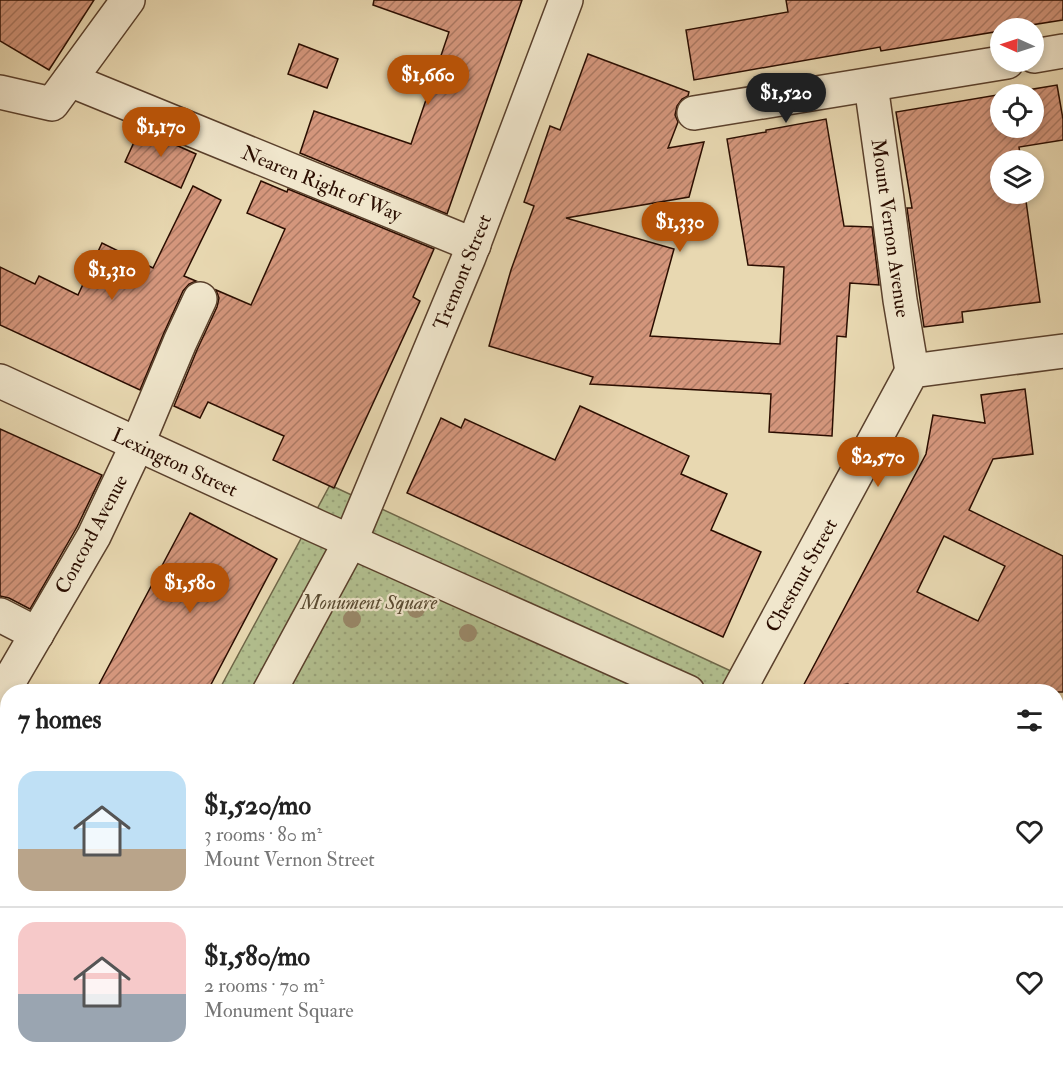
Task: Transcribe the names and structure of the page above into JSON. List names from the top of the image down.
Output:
{
  "streets": {
    "street": [
      "Nearen Right of Way",
      "Mount Vernon Avenue",
      "Tremont Street",
      "Lexington Street",
      "Concord Avenue",
      "Chestnut Street"
    ]
  },
  "crossings": [
    ["Nearen Right of Way", "Tremont Street"],
    ["Mount Vernon Avenue", "Chestnut Street"],
    ["Tremont Street", "Lexington Street"],
    ["Lexington Street", "Concord Avenue"]
  ],
  "parks": ["Monument Square"],
  "north": "left",
  "page": {
    "price": [
      "$1,660",
      "$1,520",
      "$1,170",
      "$1,330",
      "$1,310",
      "$2,570",
      "$1,580"
    ],
    "heading": "7 homes",
    "list": [
      {
        "name": "$1,520/mo",
        "note": "3 rooms · 80 m² · Mount Vernon Street"
      },
      {
        "name": "$1,580/mo",
        "note": "2 rooms · 70 m² · Monument Square"
      }
    ]
  }
}
